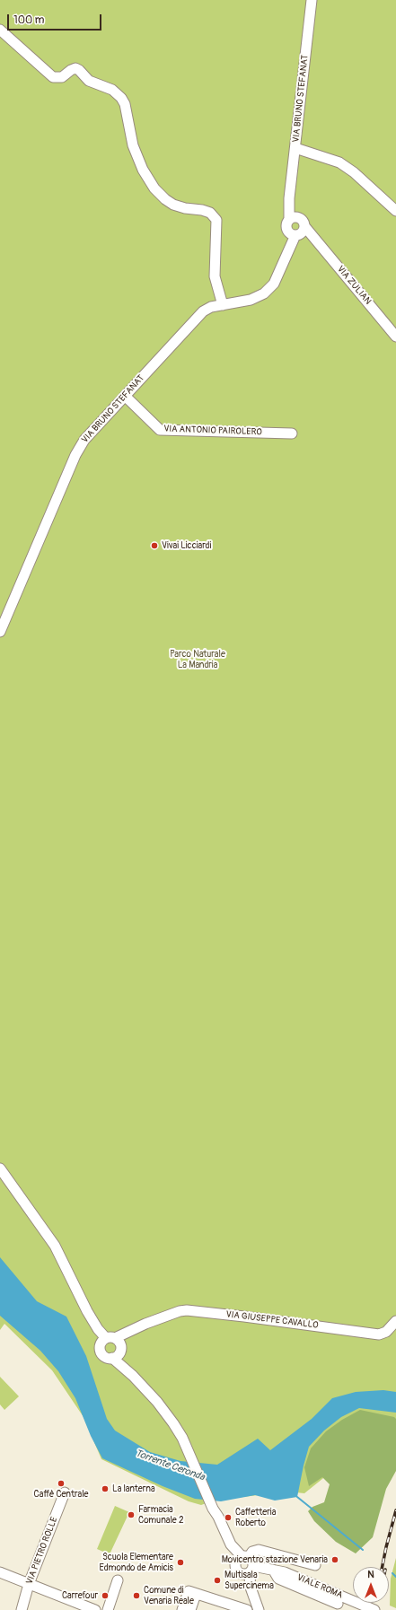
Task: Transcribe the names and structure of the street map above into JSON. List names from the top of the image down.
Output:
{
  "streets": {
    "street": [
      "VIA BRUNO STEFANAT",
      "VIA ZULIAN",
      "VIA ANTONIO PAIROLERO",
      "VIA GIUSEPPE CAVALLO",
      "VIA PIETRO ROLLE",
      "VIALE ROMA"
    ]
  },
  "crossings": [
    ["VIA BRUNO STEFANAT", "VIA ZULIAN"],
    ["VIA BRUNO STEFANAT", "VIA ANTONIO PAIROLERO"]
  ],
  "water": ["Torrente Ceronda"],
  "parks": ["Parco Naturale La Mandria"],
  "places": [
    "Vivai Licciardi",
    "Caffè Centrale",
    "La lanterna",
    "Farmacia Comunale 2",
    "Caffetteria Roberto",
    "Movicentro stazione Venaria",
    "Scuola Elementare Edmondo de Amicis",
    "Multisala Supercinema",
    "Carrefour",
    "Comune di Venaria Reale"
  ],
  "scale_bar": "100 m",
  "north": "top"
}
